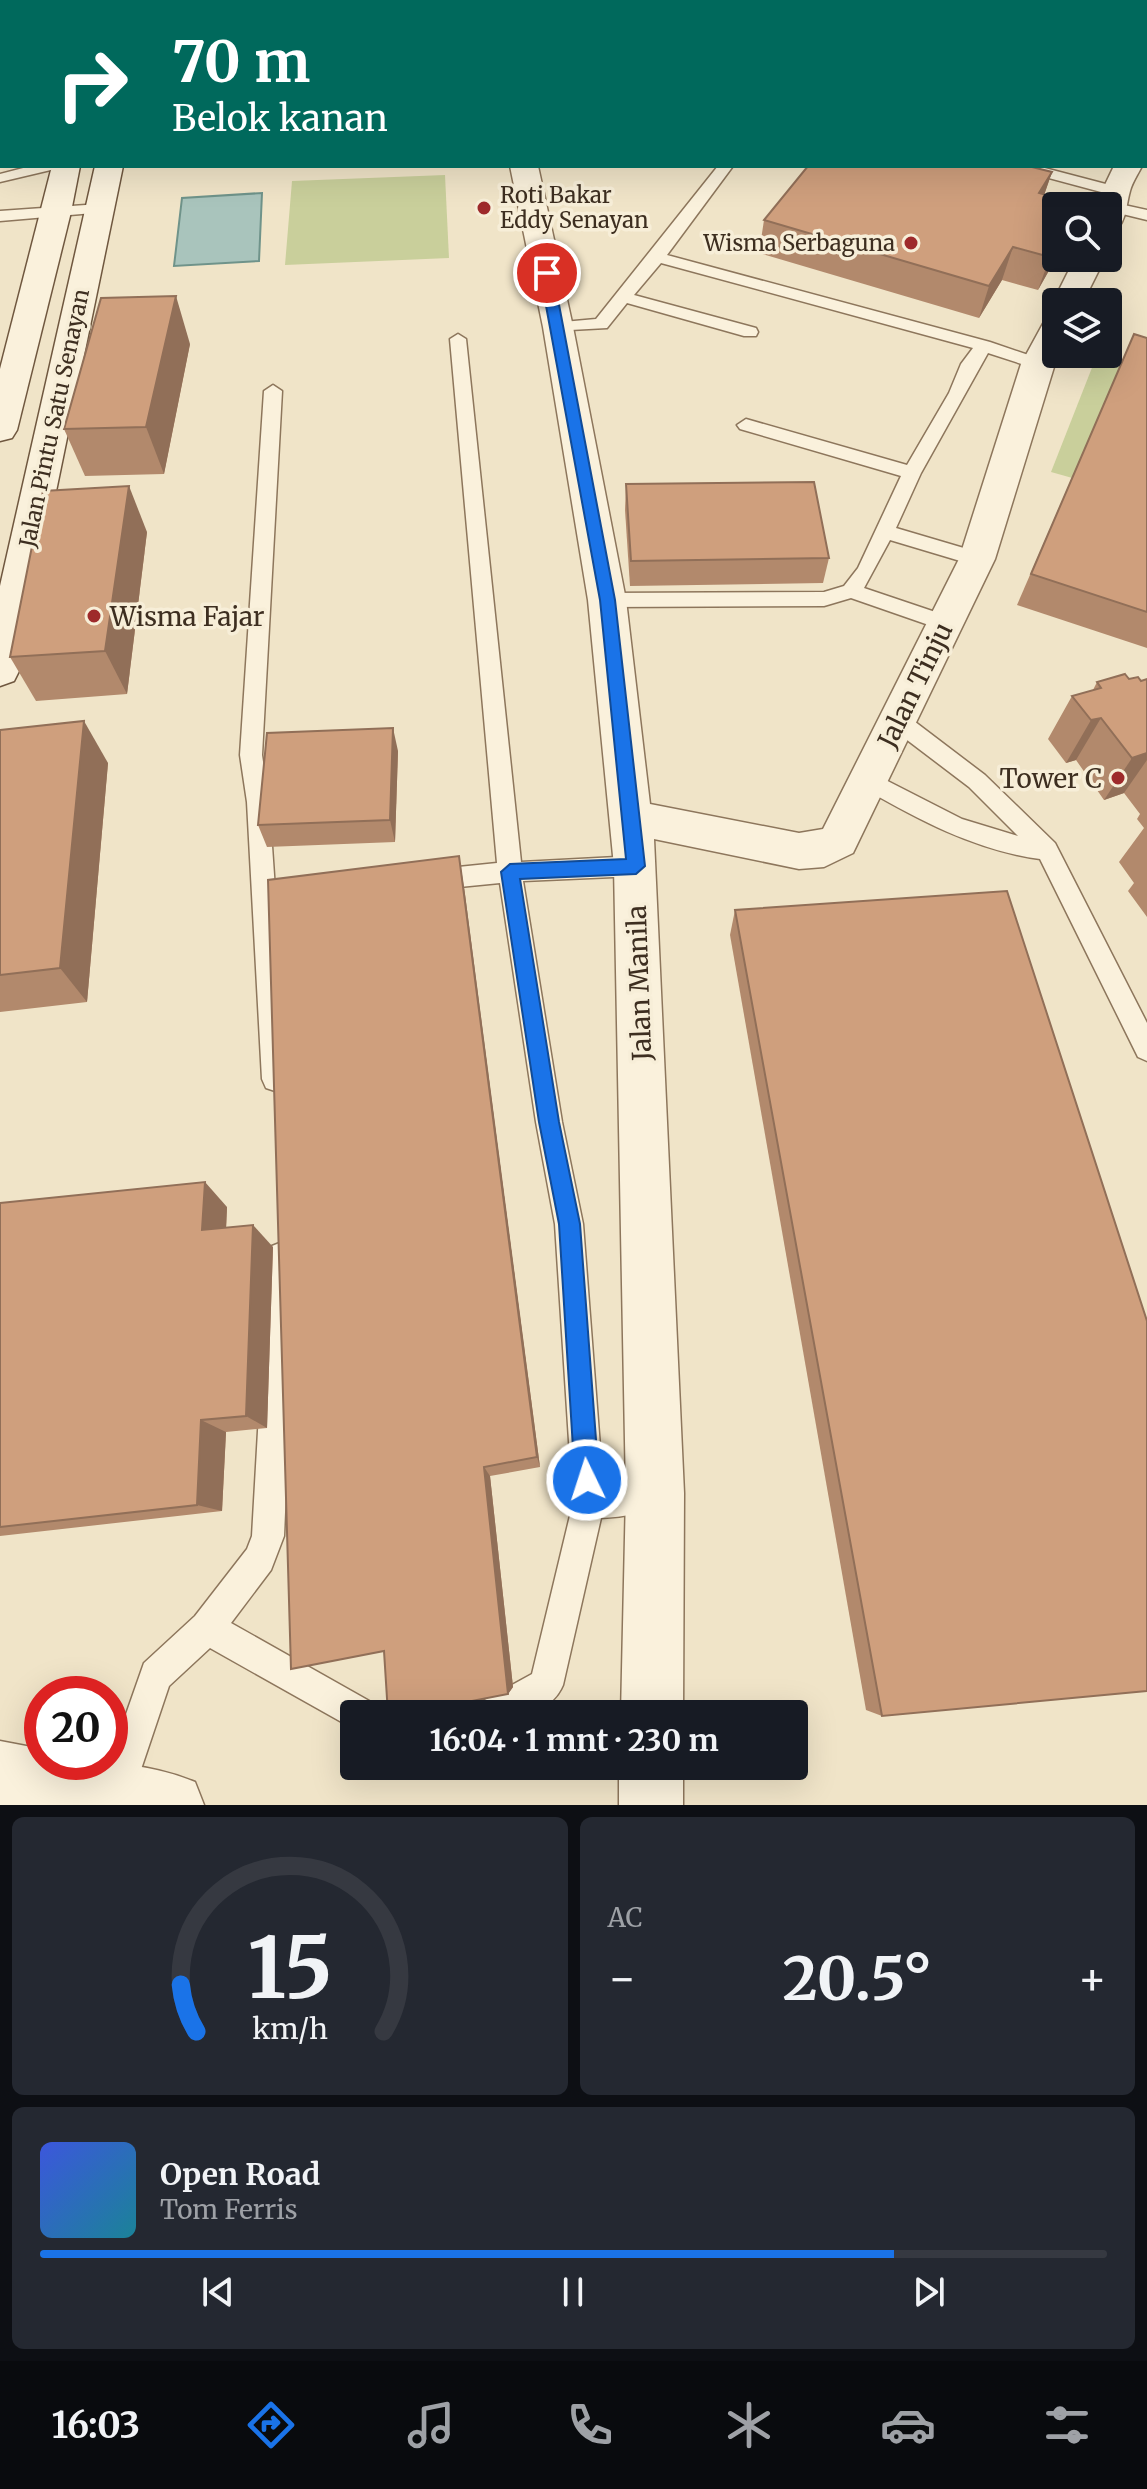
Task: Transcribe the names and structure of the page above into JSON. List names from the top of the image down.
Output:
{
  "streets": {
    "street": ["Jalan Pintu Satu Senayan", "Jalan Tinju", "Jalan Manila"]
  },
  "crossings": [
    ["Jalan Tinju", "Jalan Manila"]
  ],
  "places": [
    "Roti Bakar Eddy Senayan",
    "Wisma Serbaguna",
    "Wisma Fajar",
    "Tower C"
  ],
  "page": {
    "turn": ["70 m", "Belok kanan"],
    "limit": "20",
    "trip": "16:04 · 1 mnt · 230 m",
    "tile": "AC",
    "heat": ["−", "20.5°", "+"],
    "song": ["Open Road", "Tom Ferris"],
    "tabs": "16:03",
    "gauge": ["15", "km/h"]
  }
}
